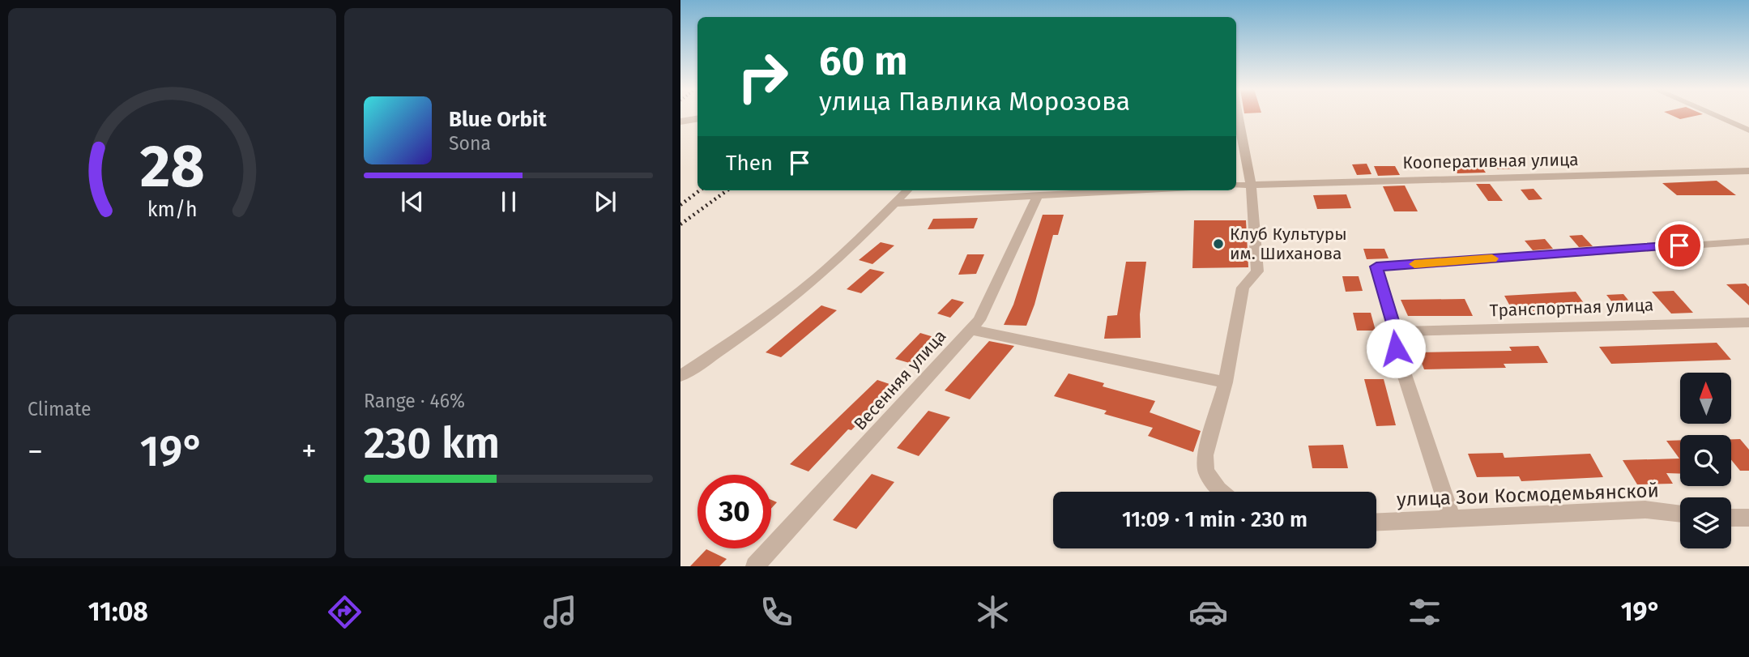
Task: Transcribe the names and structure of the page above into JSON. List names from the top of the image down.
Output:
{
  "streets": {
    "street": [
      "Кооперативная улица",
      "Транспортная улица",
      "Весенняя улица",
      "улица Зои Космодемьянской"
    ]
  },
  "places": ["Клуб Культуры им. Шиханова"],
  "north": "top",
  "page": {
    "turn": ["60 m", "улица Павлика Морозова"],
    "song": ["Blue Orbit", "Sona"],
    "then": "Then",
    "tile": [
      "Climate",
      ["Range · 46%", "230 km"]
    ],
    "heat": ["−", "19°", "+"],
    "limit": "30",
    "trip": "11:09 · 1 min · 230 m",
    "tabs": ["11:08", "19°"],
    "gauge": ["28", "km/h"]
  }
}
